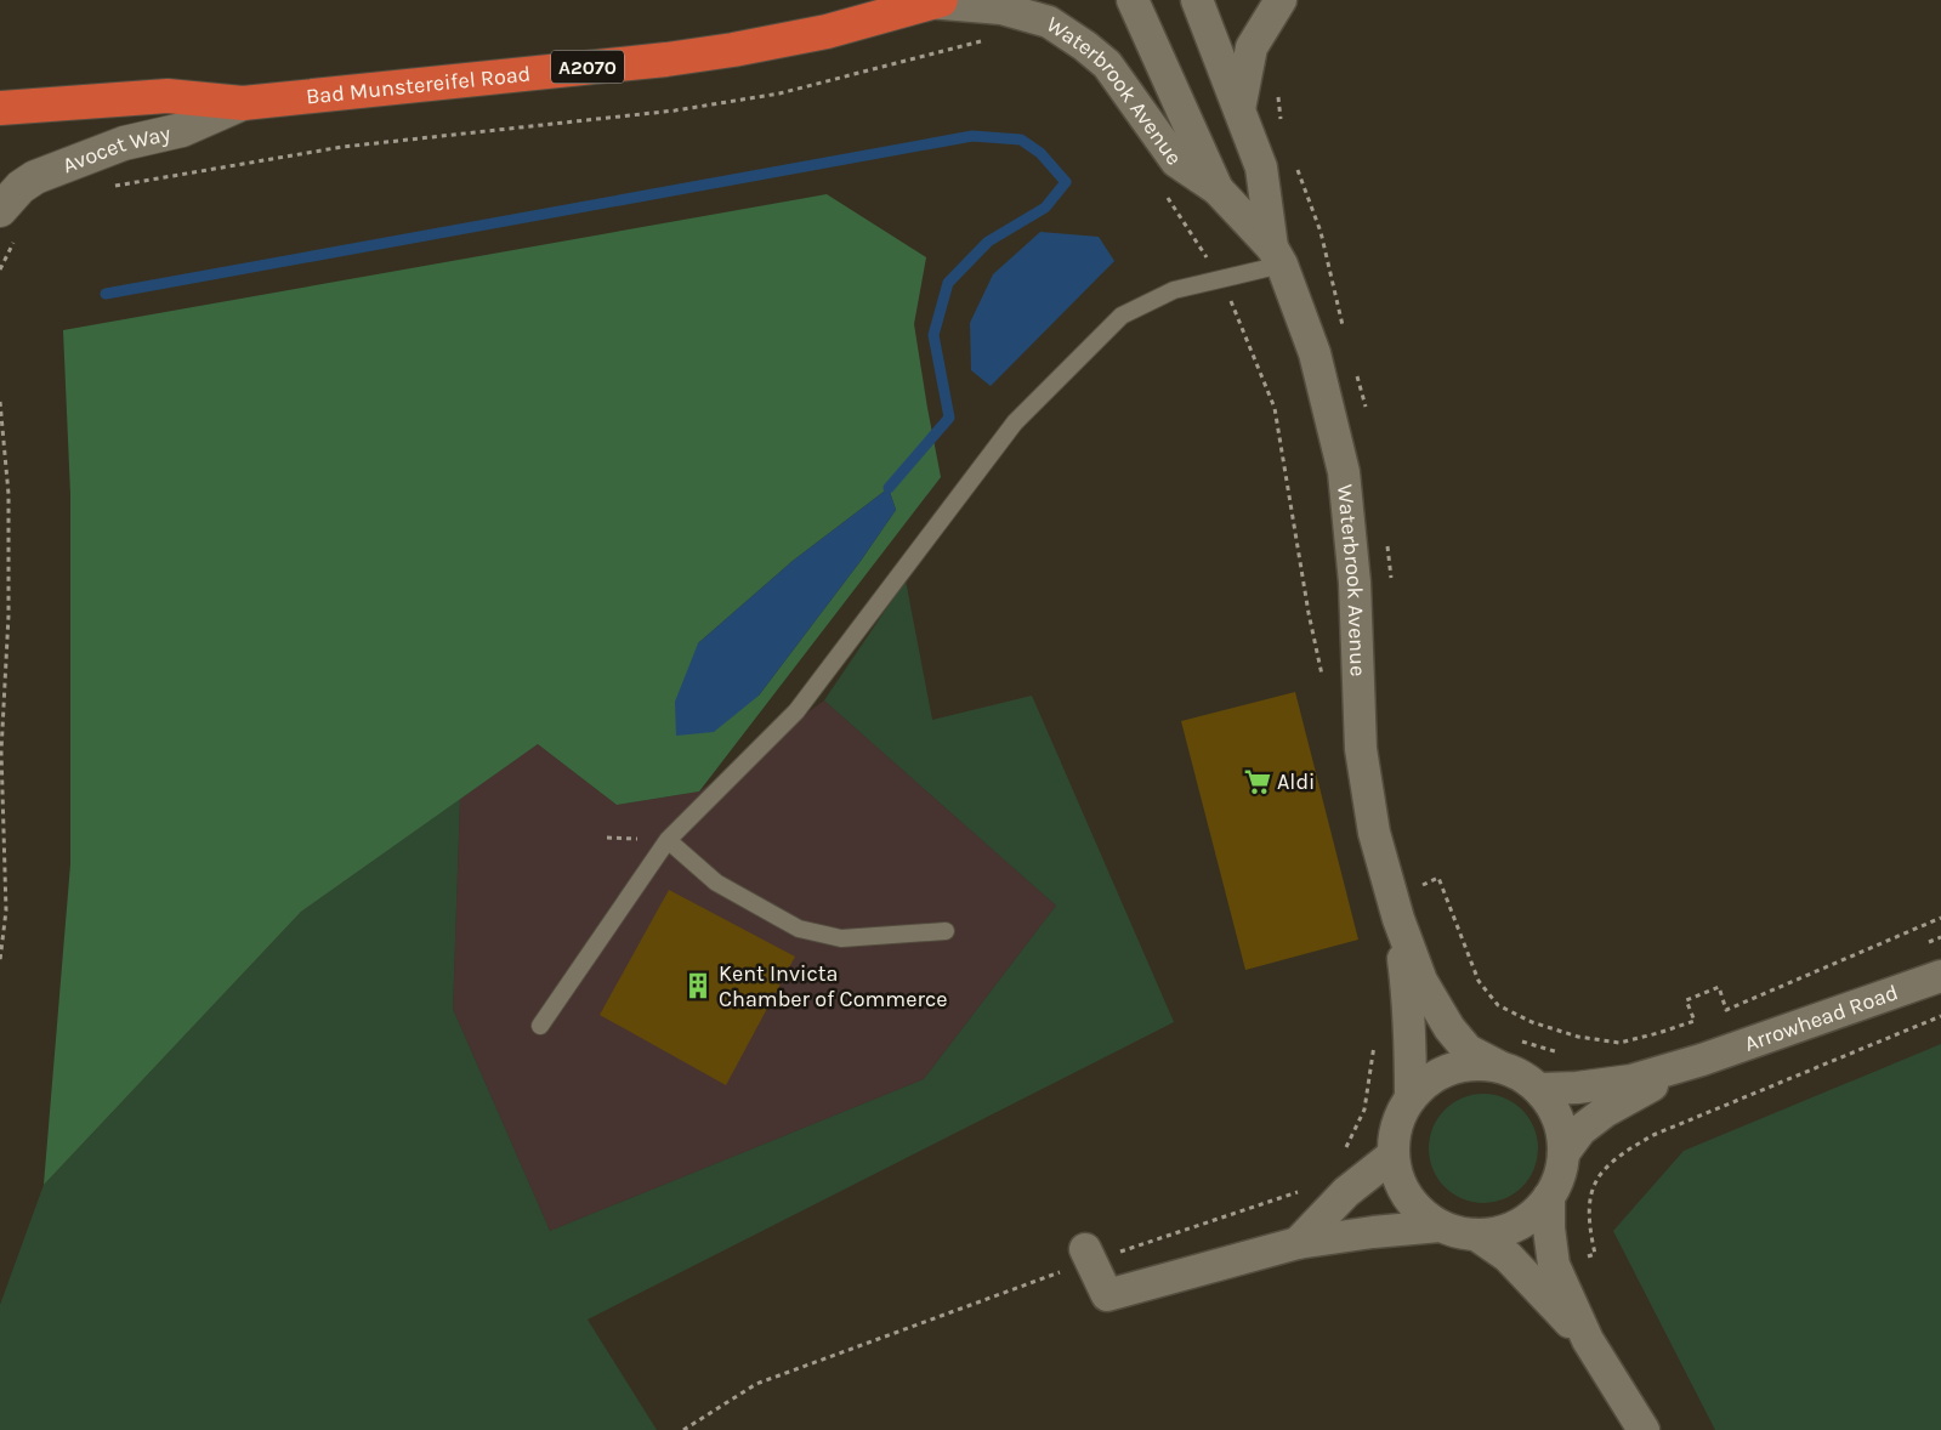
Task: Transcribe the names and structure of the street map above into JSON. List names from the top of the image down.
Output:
{
  "streets": {
    "highway": ["A2070", "Bad Munstereifel Road"],
    "street": ["Waterbrook Avenue", "Avocet Way", "Arrowhead Road"]
  },
  "crossings": [
    ["Bad Munstereifel Road", "Waterbrook Avenue"],
    ["Bad Munstereifel Road", "Avocet Way"],
    ["Waterbrook Avenue", "Arrowhead Road"]
  ],
  "places": {
    "supermarket": ["Aldi"],
    "building": ["Kent Invicta Chamber of Commerce"]
  }
}
